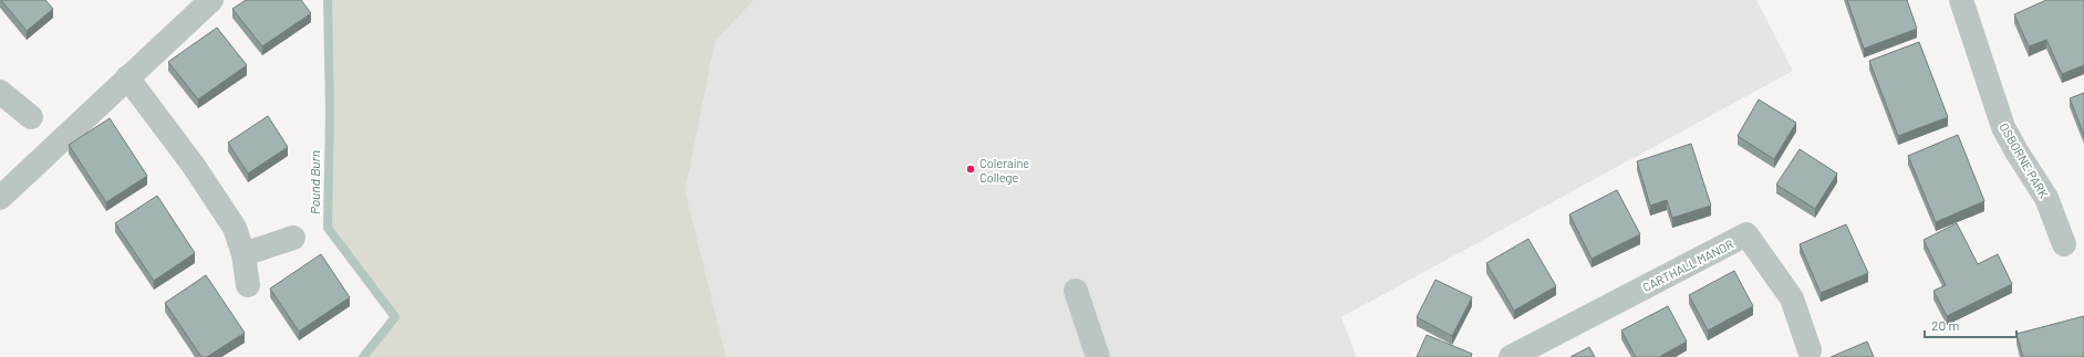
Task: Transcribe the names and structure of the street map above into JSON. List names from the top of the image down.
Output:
{
  "streets": {
    "street": ["OSBORNE PARK", "CARTHALL MANOR"]
  },
  "water": ["Pound Burn"],
  "places": ["Coleraine College"],
  "scale_bar": "20 m"
}
